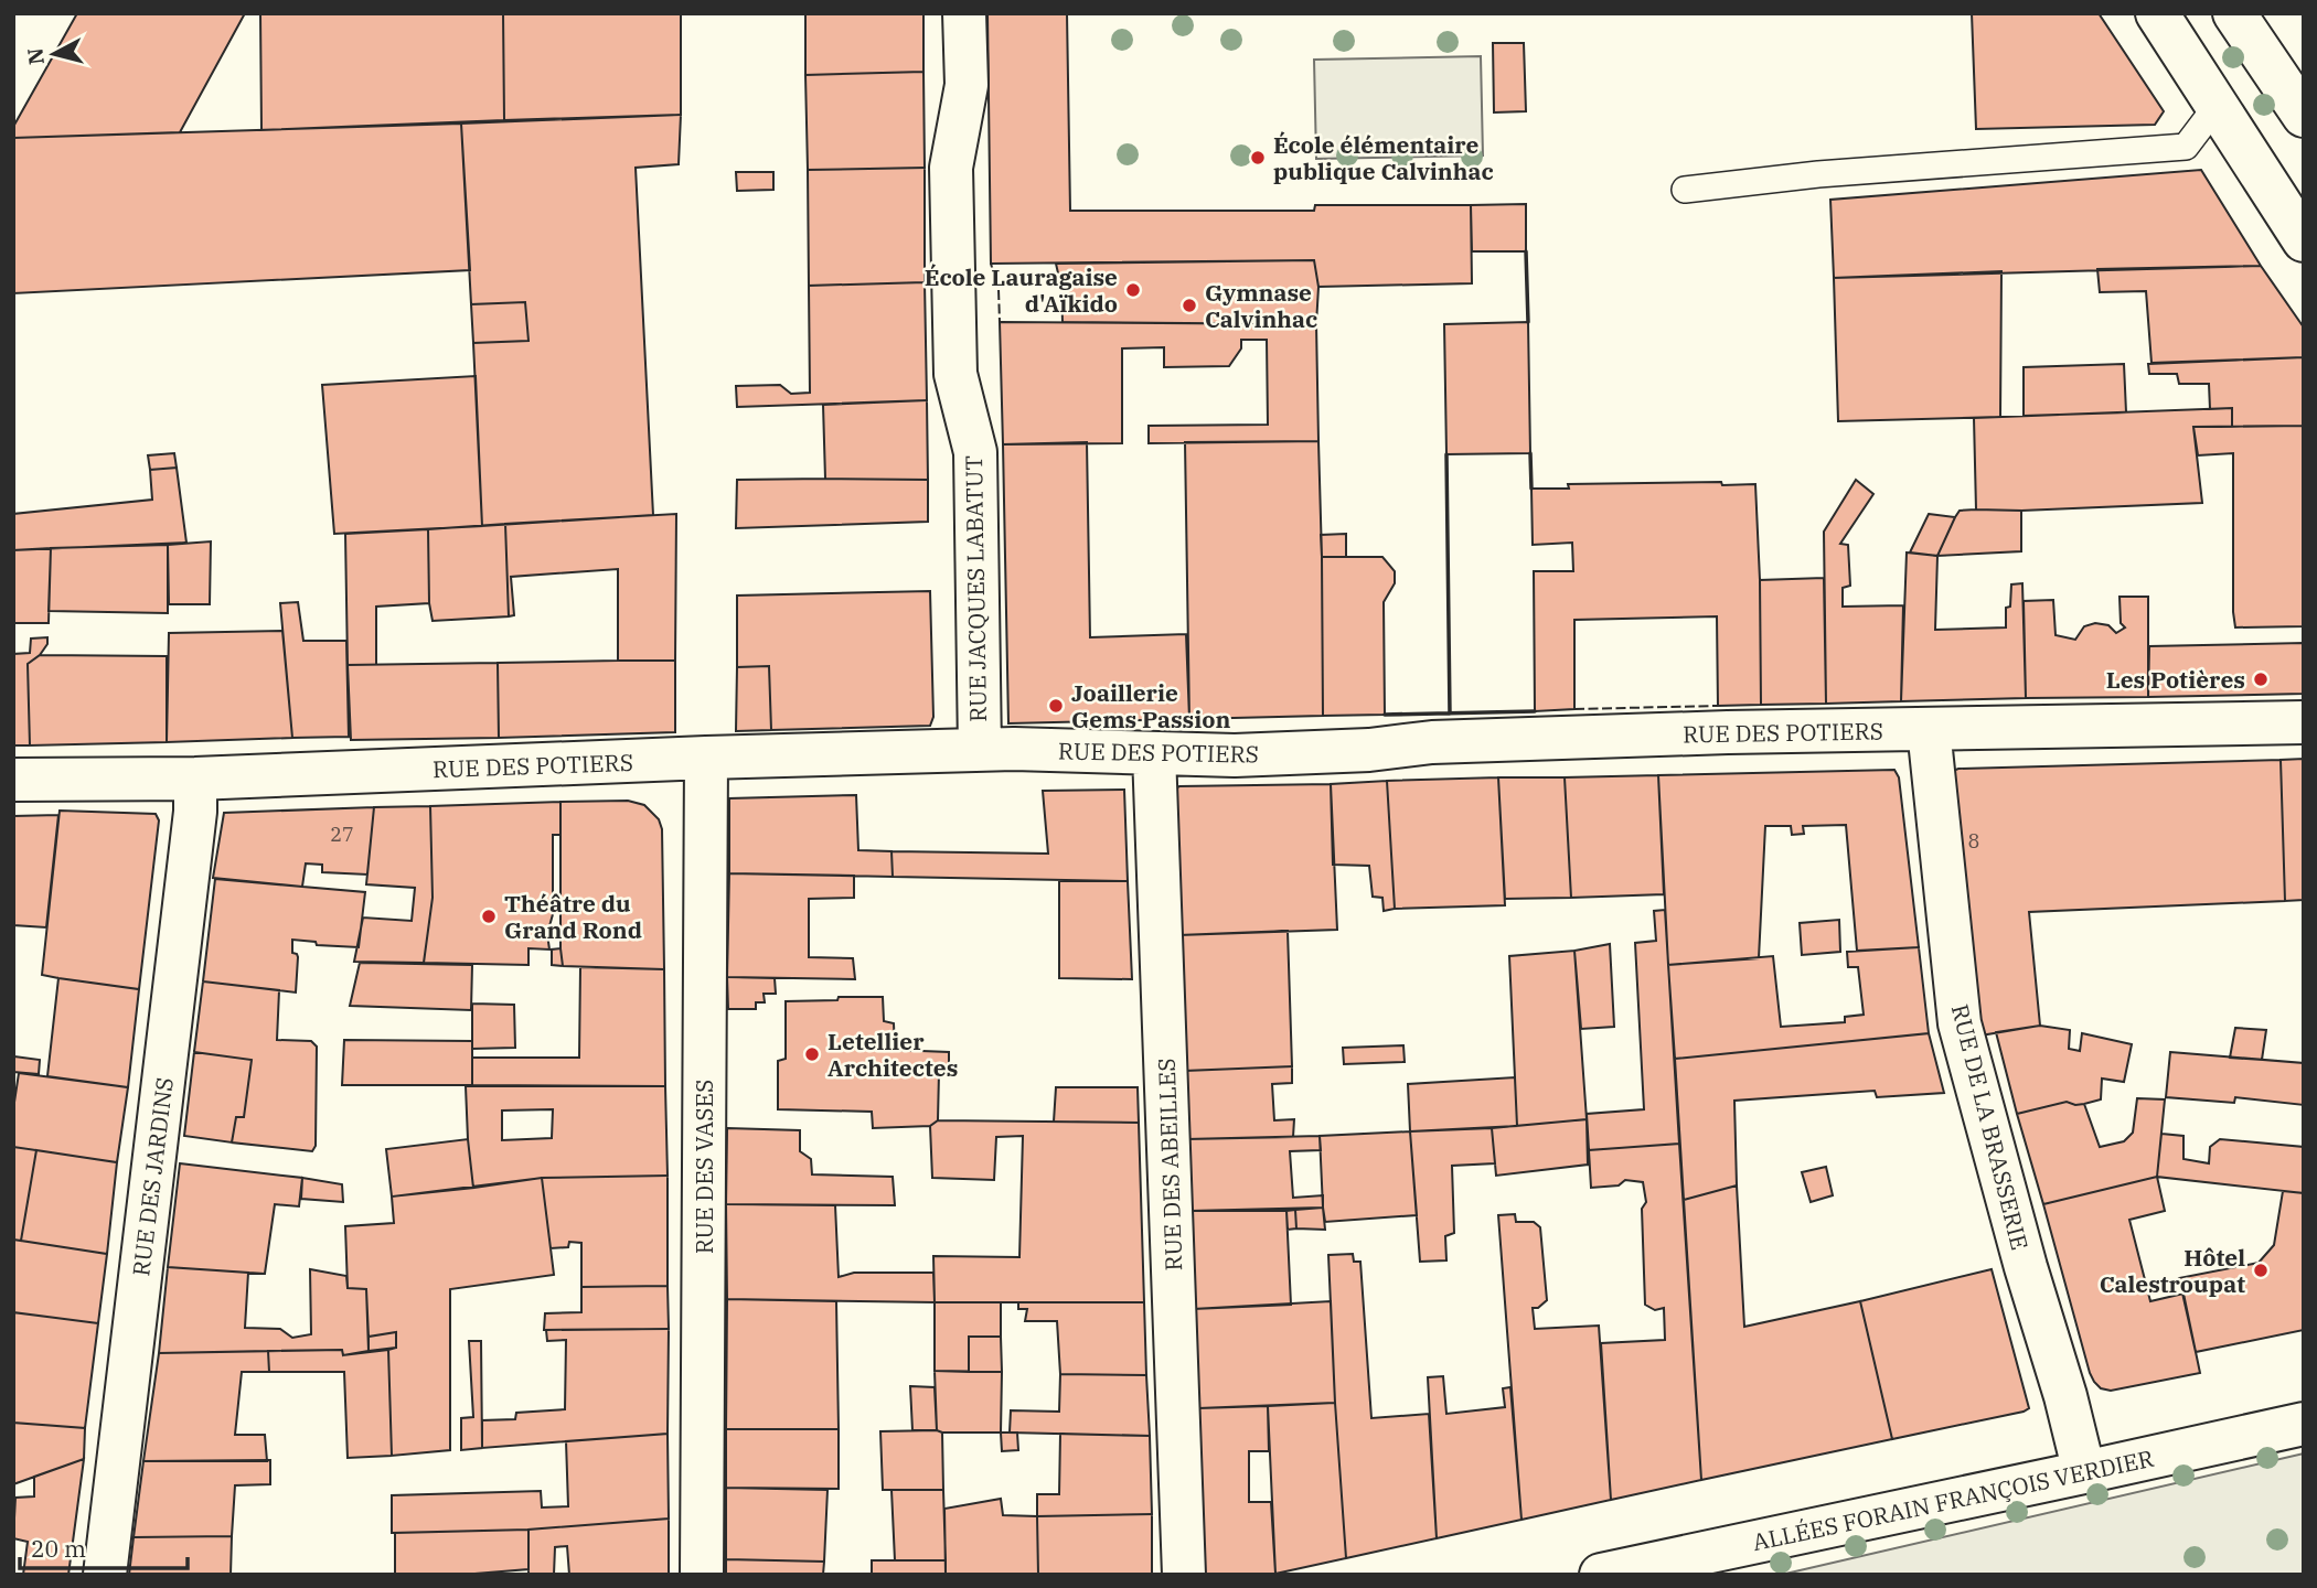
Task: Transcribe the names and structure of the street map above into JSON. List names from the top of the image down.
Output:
{
  "streets": {
    "street": [
      "RUE JACQUES LABATUT",
      "RUE DES POTIERS",
      "RUE DE LA BRASSERIE",
      "RUE DES ABEILLES",
      "RUE DES VASES",
      "RUE DES JARDINS",
      "ALLÉES FORAIN FRANÇOIS VERDIER"
    ]
  },
  "crossings": [
    ["RUE JACQUES LABATUT", "RUE DES POTIERS"],
    ["RUE DES POTIERS", "RUE DE LA BRASSERIE"],
    ["RUE DES POTIERS", "RUE DES ABEILLES"],
    ["RUE DES POTIERS", "RUE DES VASES"],
    ["RUE DES POTIERS", "RUE DES JARDINS"],
    ["RUE DE LA BRASSERIE", "ALLÉES FORAIN FRANÇOIS VERDIER"]
  ],
  "places": [
    "École élémentaire publique Calvinhac",
    "École Lauragaise d'Aïkido",
    "Gymnase Calvinhac",
    "Les Potières",
    "Joaillerie Gems Passion",
    "Théâtre du Grand Rond",
    "Letellier Architectes",
    "Hôtel Calestroupat"
  ],
  "house_numbers": ["27", "8"],
  "scale_bar": "20 m",
  "north": "left"
}
